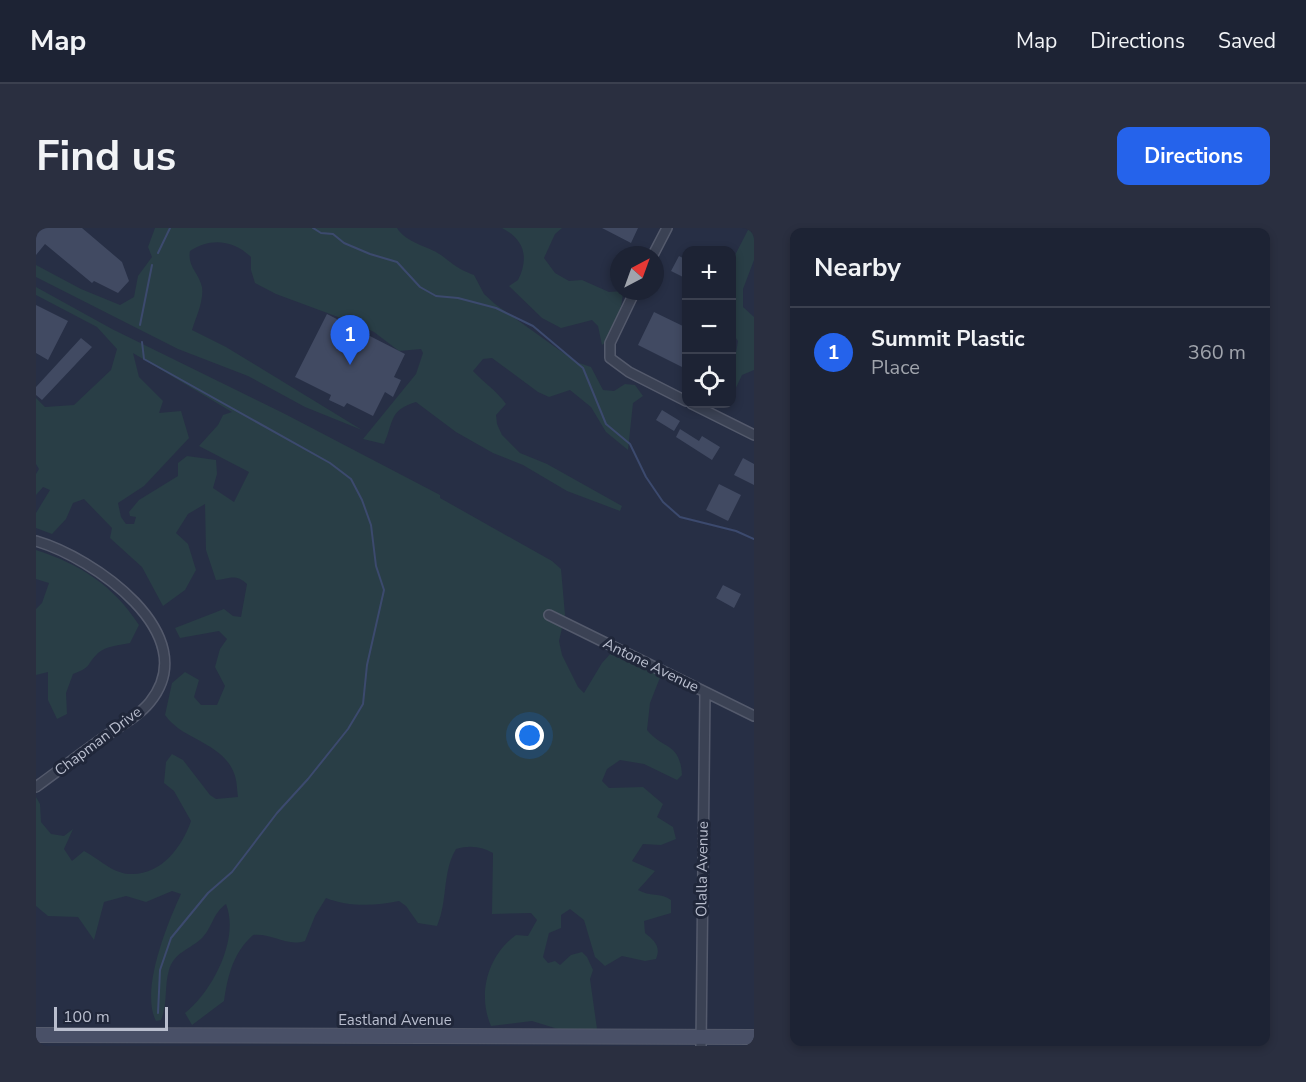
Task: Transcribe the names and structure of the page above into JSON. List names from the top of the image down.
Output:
{
  "streets": {
    "street": [
      "Antone Avenue",
      "Chapman Drive",
      "Olalla Avenue",
      "Eastland Avenue"
    ]
  },
  "crossings": [
    ["Antone Avenue", "Olalla Avenue"],
    ["Olalla Avenue", "Eastland Avenue"]
  ],
  "scale_bar": "100 m",
  "north": "top right",
  "page": {
    "header": "Map",
    "nav": ["Map", "Directions", "Saved"],
    "buttons": "Directions",
    "title": "Find us",
    "heading": "Nearby",
    "map_buttons": ["+", "−"],
    "list": [
      {
        "mark": "1",
        "name": "Summit Plastic",
        "note": "Place",
        "value": "360 m"
      }
    ],
    "pins": "1",
    "scale": "100 m"
  }
}
